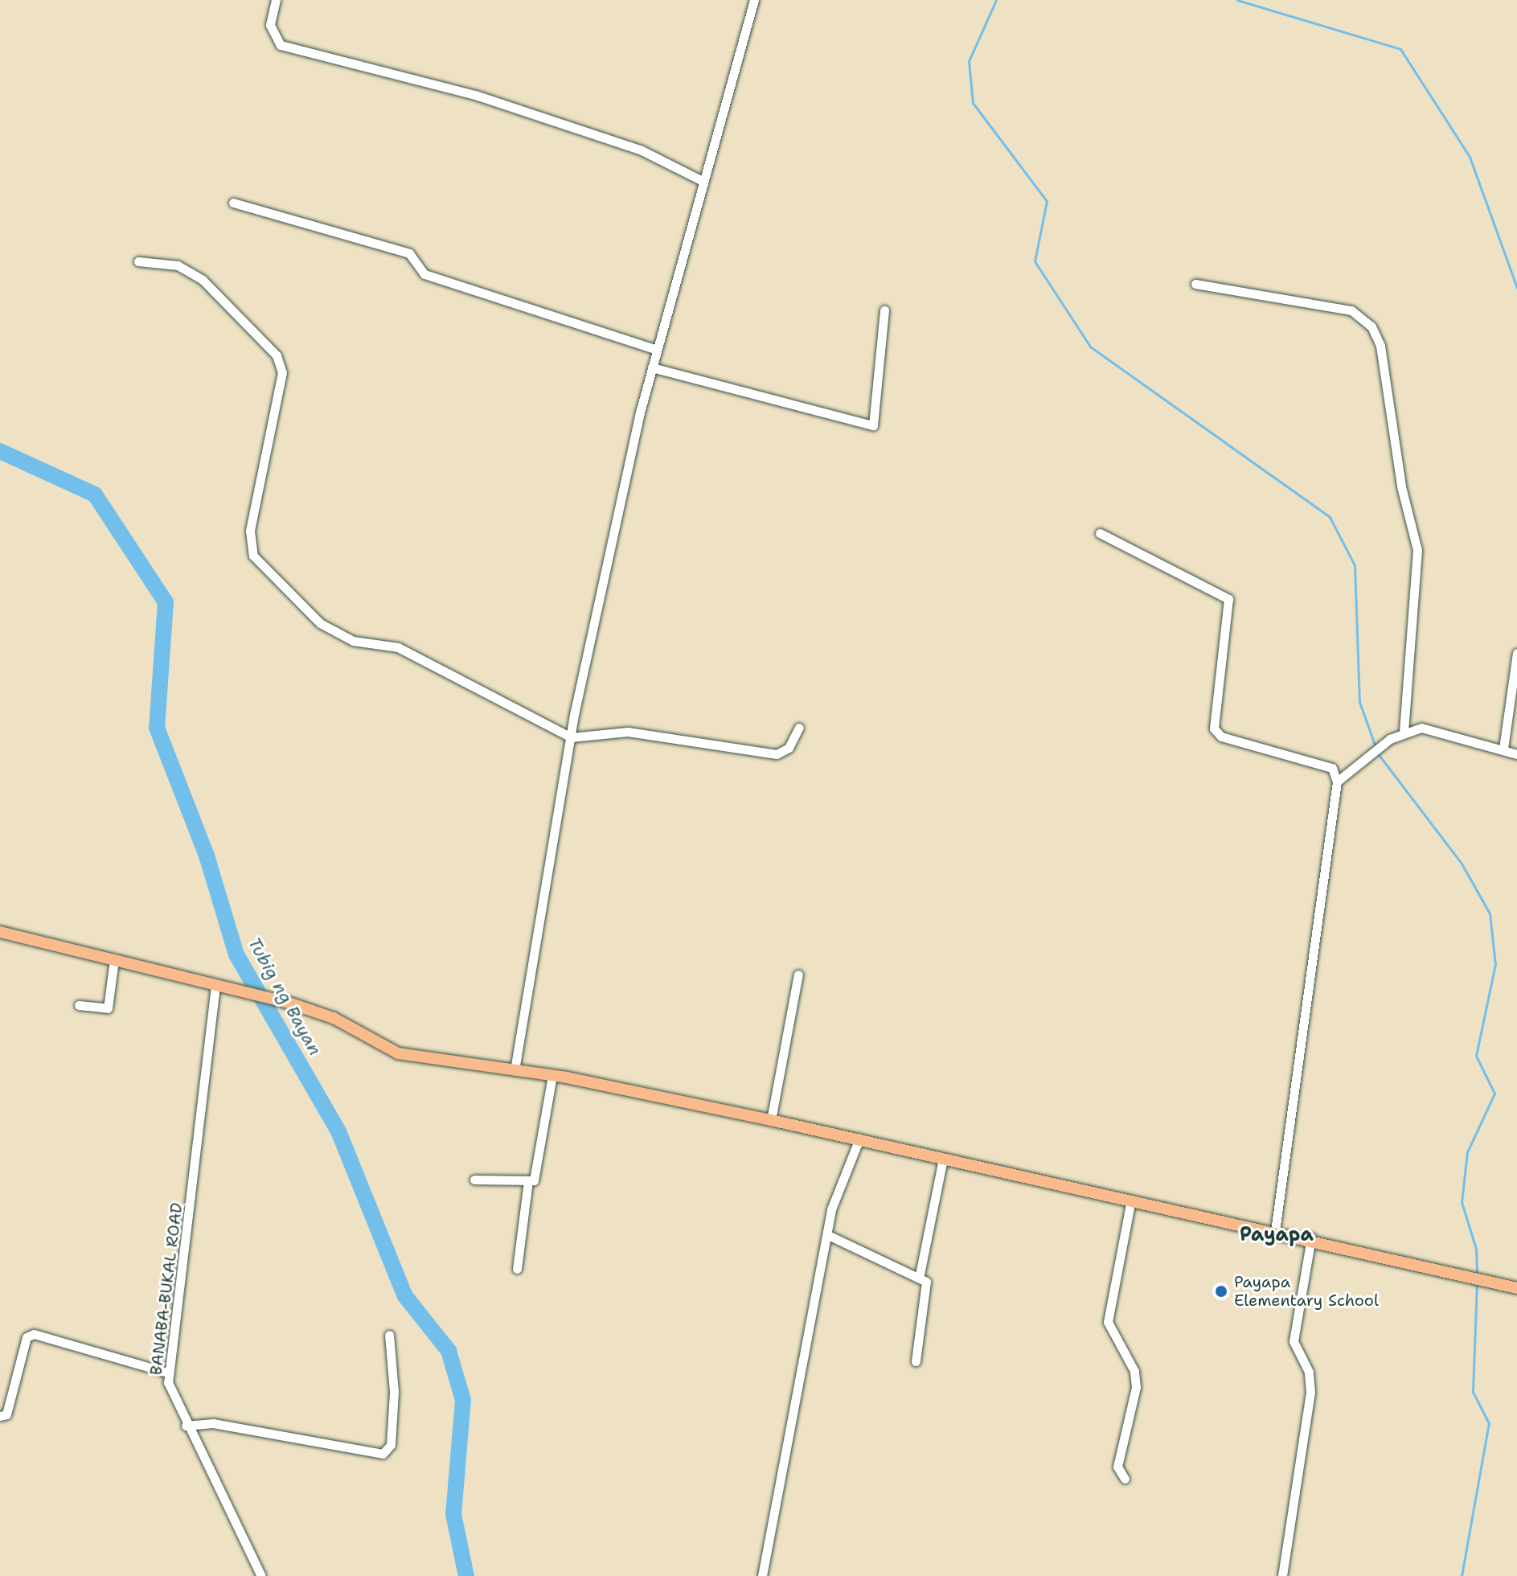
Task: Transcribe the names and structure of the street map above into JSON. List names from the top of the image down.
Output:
{
  "streets": {
    "street": ["BANABA-BUKAL ROAD"]
  },
  "districts": ["Payapa"],
  "water": ["Tubig ng Bayan"],
  "places": ["Payapa Elementary School"]
}
